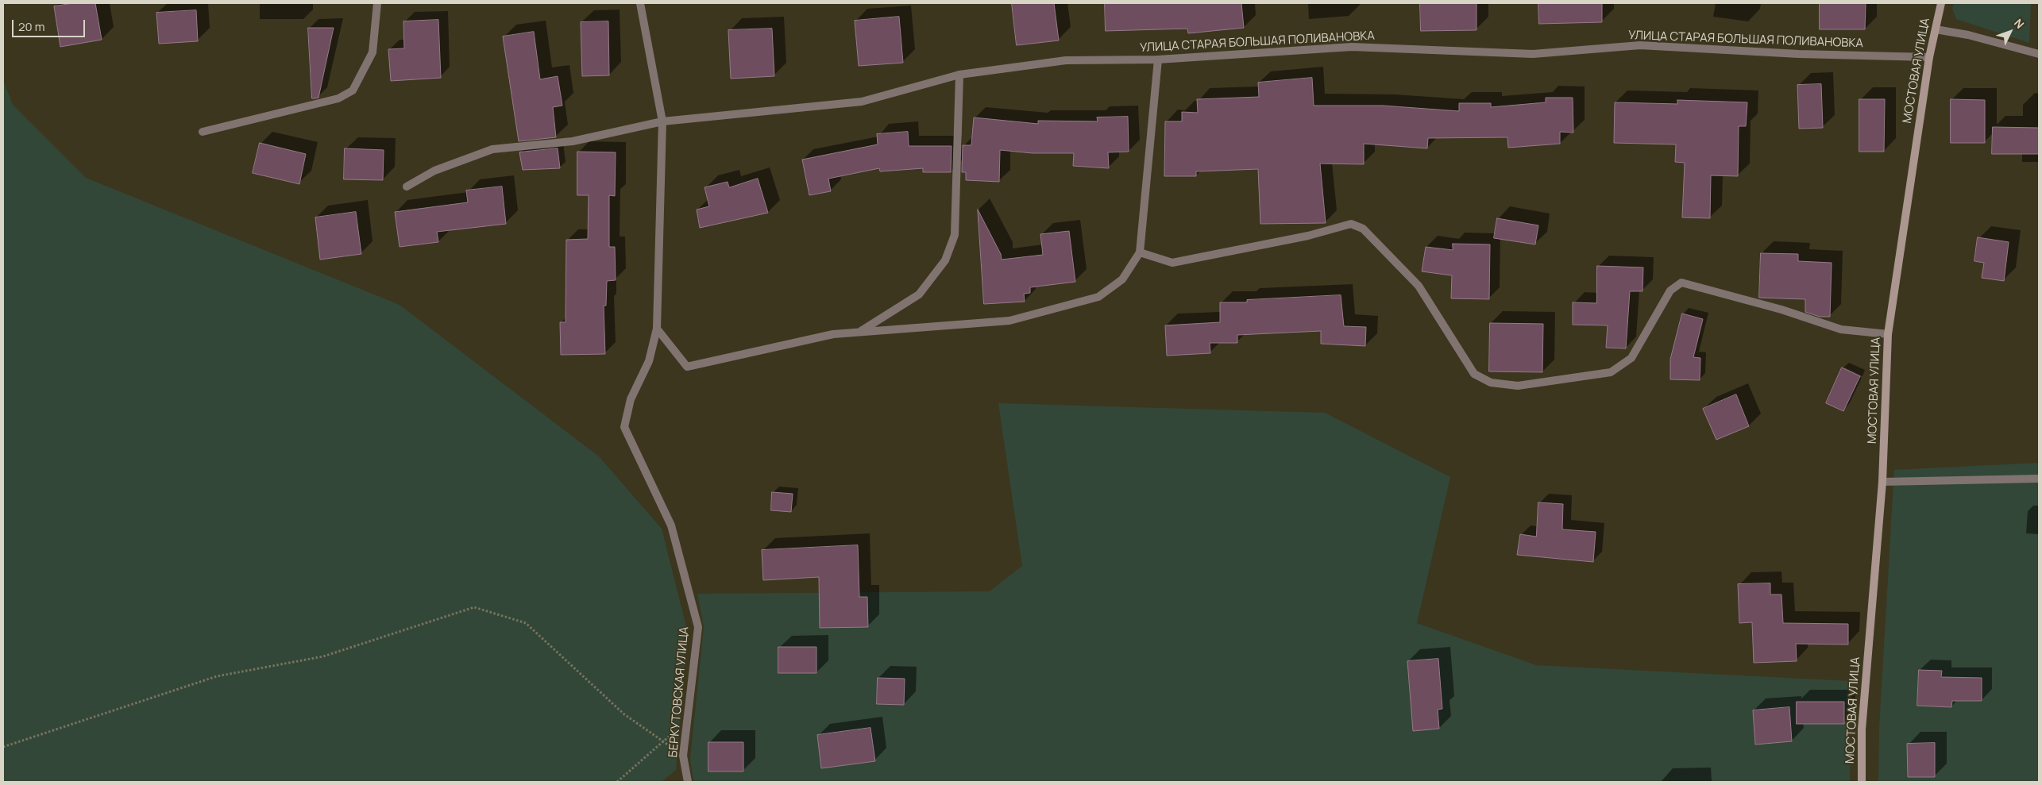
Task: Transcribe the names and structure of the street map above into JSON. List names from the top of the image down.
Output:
{
  "streets": {
    "street": ["УЛИЦА СТАРАЯ БОЛЬШАЯ ПОЛИВАНОВКА", "МОСТОВАЯ УЛИЦА", "БЕРКУТОВСКАЯ УЛИЦА"]
  },
  "crossings": [
    ["УЛИЦА СТАРАЯ БОЛЬШАЯ ПОЛИВАНОВКА", "МОСТОВАЯ УЛИЦА"]
  ],
  "scale_bar": "20 m",
  "north": "top right"
}
